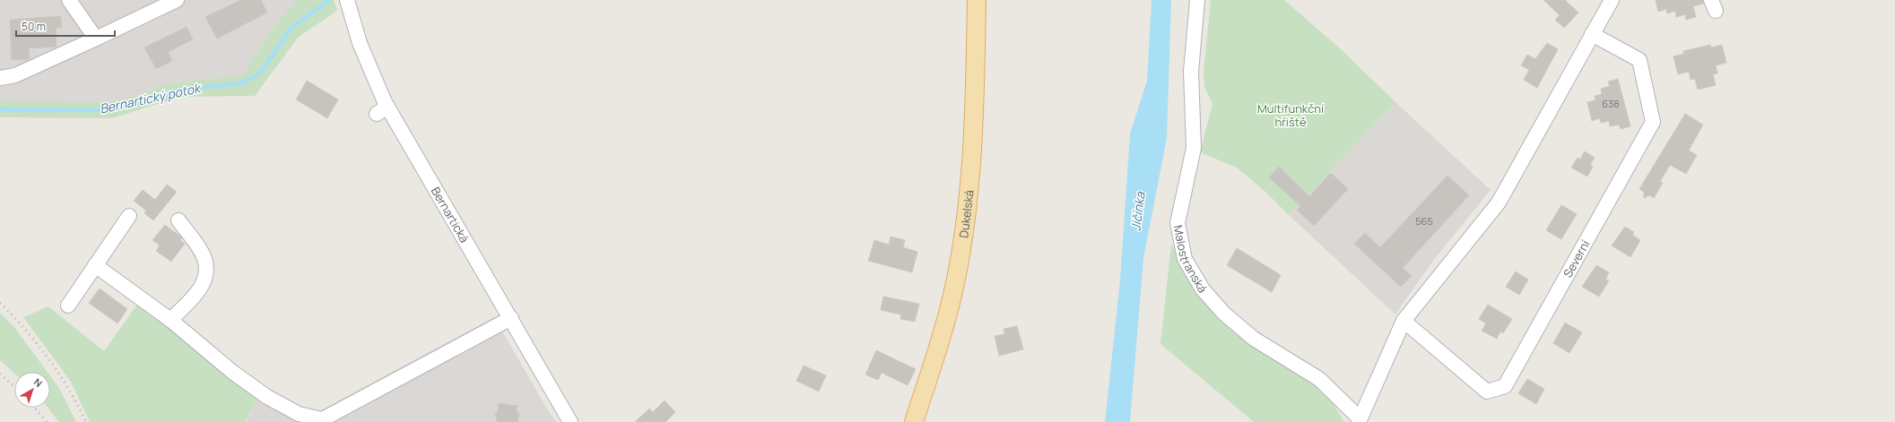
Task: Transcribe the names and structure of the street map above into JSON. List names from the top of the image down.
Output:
{
  "streets": {
    "main road": ["Dukelská"],
    "street": ["Bernartická", "Malostranská", "Severní"]
  },
  "water": ["Bernartický potok", "Jičínka"],
  "parks": ["Multifunkční hřiště"],
  "house_numbers": ["638", "565"],
  "scale_bar": "50 m",
  "north": "top right"
}
